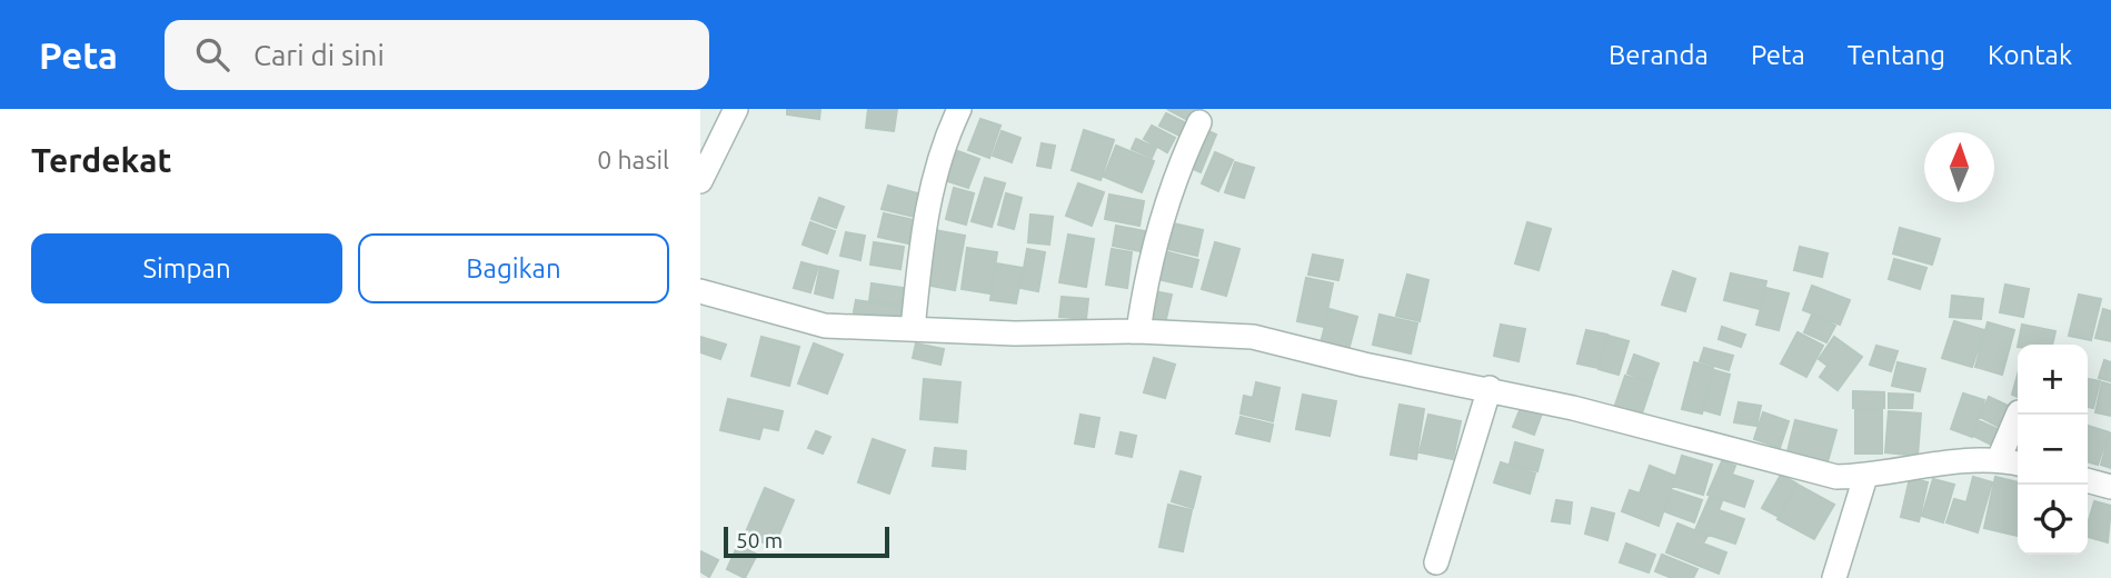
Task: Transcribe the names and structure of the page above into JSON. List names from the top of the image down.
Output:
{
  "scale_bar": "50 m",
  "north": "top",
  "page": {
    "header": "Peta",
    "search": "Cari di sini",
    "nav": [
      "Beranda",
      "Peta",
      "Tentang",
      "Kontak"
    ],
    "heading": ["Terdekat", "0 hasil"],
    "buttons": ["Simpan", "Bagikan"],
    "map_buttons": ["+", "−"],
    "scale": "50 m"
  }
}
